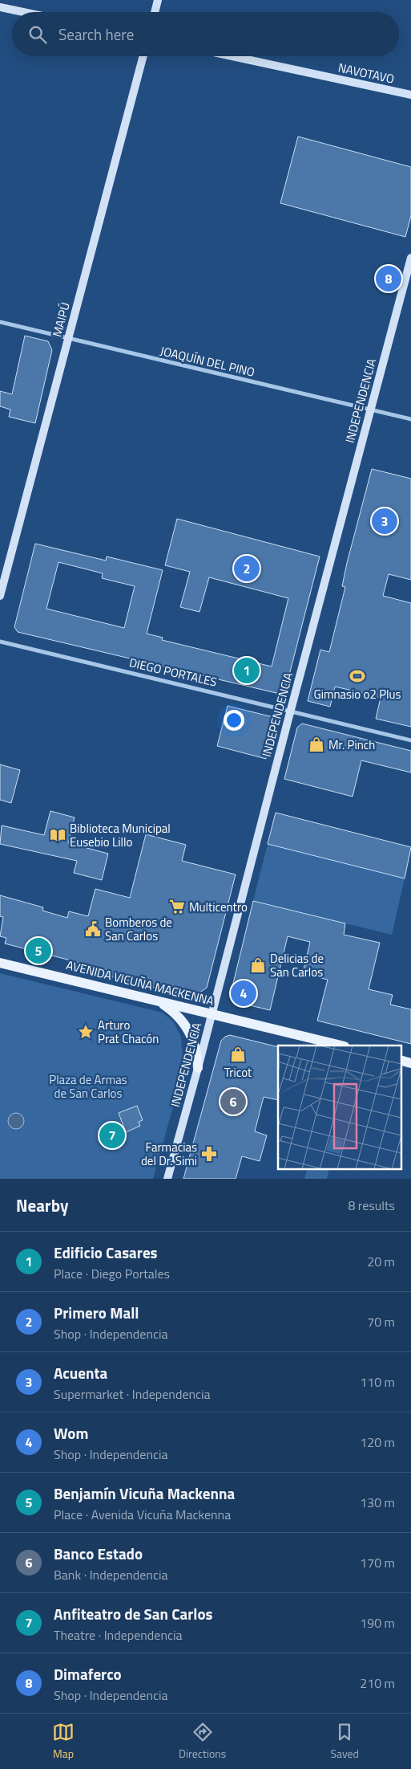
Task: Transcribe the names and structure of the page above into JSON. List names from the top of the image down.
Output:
{
  "streets": {
    "main road": ["AVENIDA VICUÑA MACKENNA"],
    "street": [
      "NAVOTAVO",
      "MAIPÚ",
      "JOAQUÍN DEL PINO",
      "INDEPENDENCIA",
      "DIEGO PORTALES"
    ]
  },
  "crossings": [
    ["MAIPÚ", "JOAQUÍN DEL PINO"],
    ["JOAQUÍN DEL PINO", "INDEPENDENCIA"],
    ["INDEPENDENCIA", "DIEGO PORTALES"],
    ["INDEPENDENCIA", "AVENIDA VICUÑA MACKENNA"]
  ],
  "parks": ["Plaza de Armas de San Carlos"],
  "places": {
    "sports": ["Gimnasio o2 Plus"],
    "shop": ["Mr. Pinch", "Delicias de San Carlos", "Tricot"],
    "library": ["Biblioteca Municipal Eusebio Lillo"],
    "supermarket": ["Multicentro"],
    "public building": ["Bomberos de San Carlos"],
    "place": ["Arturo Prat Chacón"],
    "pharmacy": ["Farmacias del Dr. Simi"]
  },
  "page": {
    "search": "Search here",
    "pins": [
      "8",
      "3",
      "2",
      "1",
      "5",
      "4",
      "6",
      "7"
    ],
    "heading": ["Nearby", "8 results"],
    "list": [
      {
        "mark": "1",
        "name": "Edificio Casares",
        "note": "Place · Diego Portales",
        "value": "20 m"
      },
      {
        "mark": "2",
        "name": "Primero Mall",
        "note": "Shop · Independencia",
        "value": "70 m"
      },
      {
        "mark": "3",
        "name": "Acuenta",
        "note": "Supermarket · Independencia",
        "value": "110 m"
      },
      {
        "mark": "4",
        "name": "Wom",
        "note": "Shop · Independencia",
        "value": "120 m"
      },
      {
        "mark": "5",
        "name": "Benjamín Vicuña Mackenna",
        "note": "Place · Avenida Vicuña Mackenna",
        "value": "130 m"
      },
      {
        "mark": "6",
        "name": "Banco Estado",
        "note": "Bank · Independencia",
        "value": "170 m"
      },
      {
        "mark": "7",
        "name": "Anfiteatro de San Carlos",
        "note": "Theatre · Independencia",
        "value": "190 m"
      },
      {
        "mark": "8",
        "name": "Dimaferco",
        "note": "Shop · Independencia",
        "value": "210 m"
      }
    ],
    "nav": ["Map", "Directions", "Saved"]
  }
}
